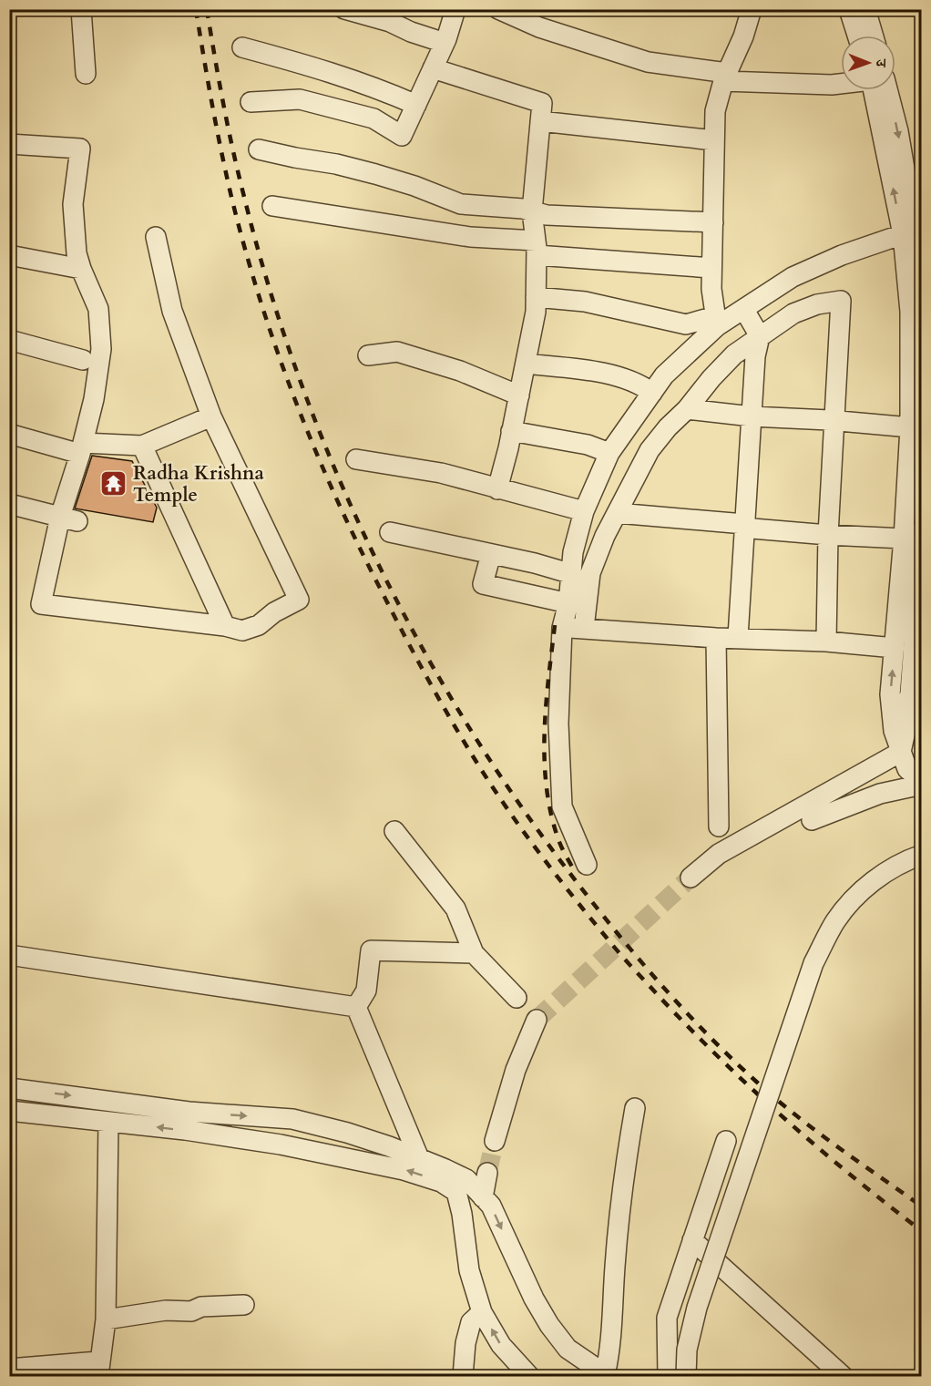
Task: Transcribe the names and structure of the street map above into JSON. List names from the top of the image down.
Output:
{
  "places": {
    "temple": ["Radha Krishna Temple"]
  },
  "north": "right"
}
